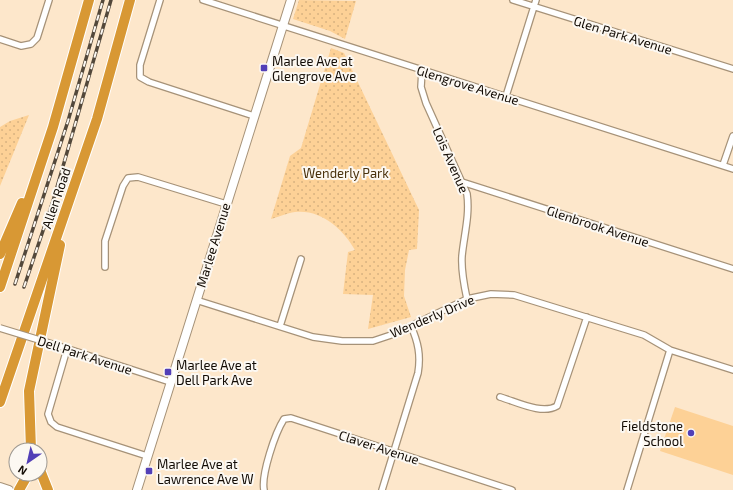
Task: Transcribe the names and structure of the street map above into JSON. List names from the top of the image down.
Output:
{
  "streets": {
    "highway": ["Allen Road"],
    "street": [
      "Glen Park Avenue",
      "Glengrove Avenue",
      "Lois Avenue",
      "Glenbrook Avenue",
      "Marlee Avenue",
      "Wenderly Drive",
      "Dell Park Avenue",
      "Claver Avenue"
    ]
  },
  "crossings": [
    ["Glengrove Avenue", "Lois Avenue"],
    ["Glengrove Avenue", "Marlee Avenue"],
    ["Lois Avenue", "Glenbrook Avenue"],
    ["Lois Avenue", "Wenderly Drive"],
    ["Marlee Avenue", "Wenderly Drive"],
    ["Marlee Avenue", "Dell Park Avenue"]
  ],
  "parks": ["Wenderly Park"],
  "places": {
    "transit": ["Marlee Ave at Glengrove Ave", "Marlee Ave at Dell Park Ave", "Marlee Ave at Lawrence Ave W"],
    "other": ["Fieldstone School"]
  },
  "north": "bottom left"
}
